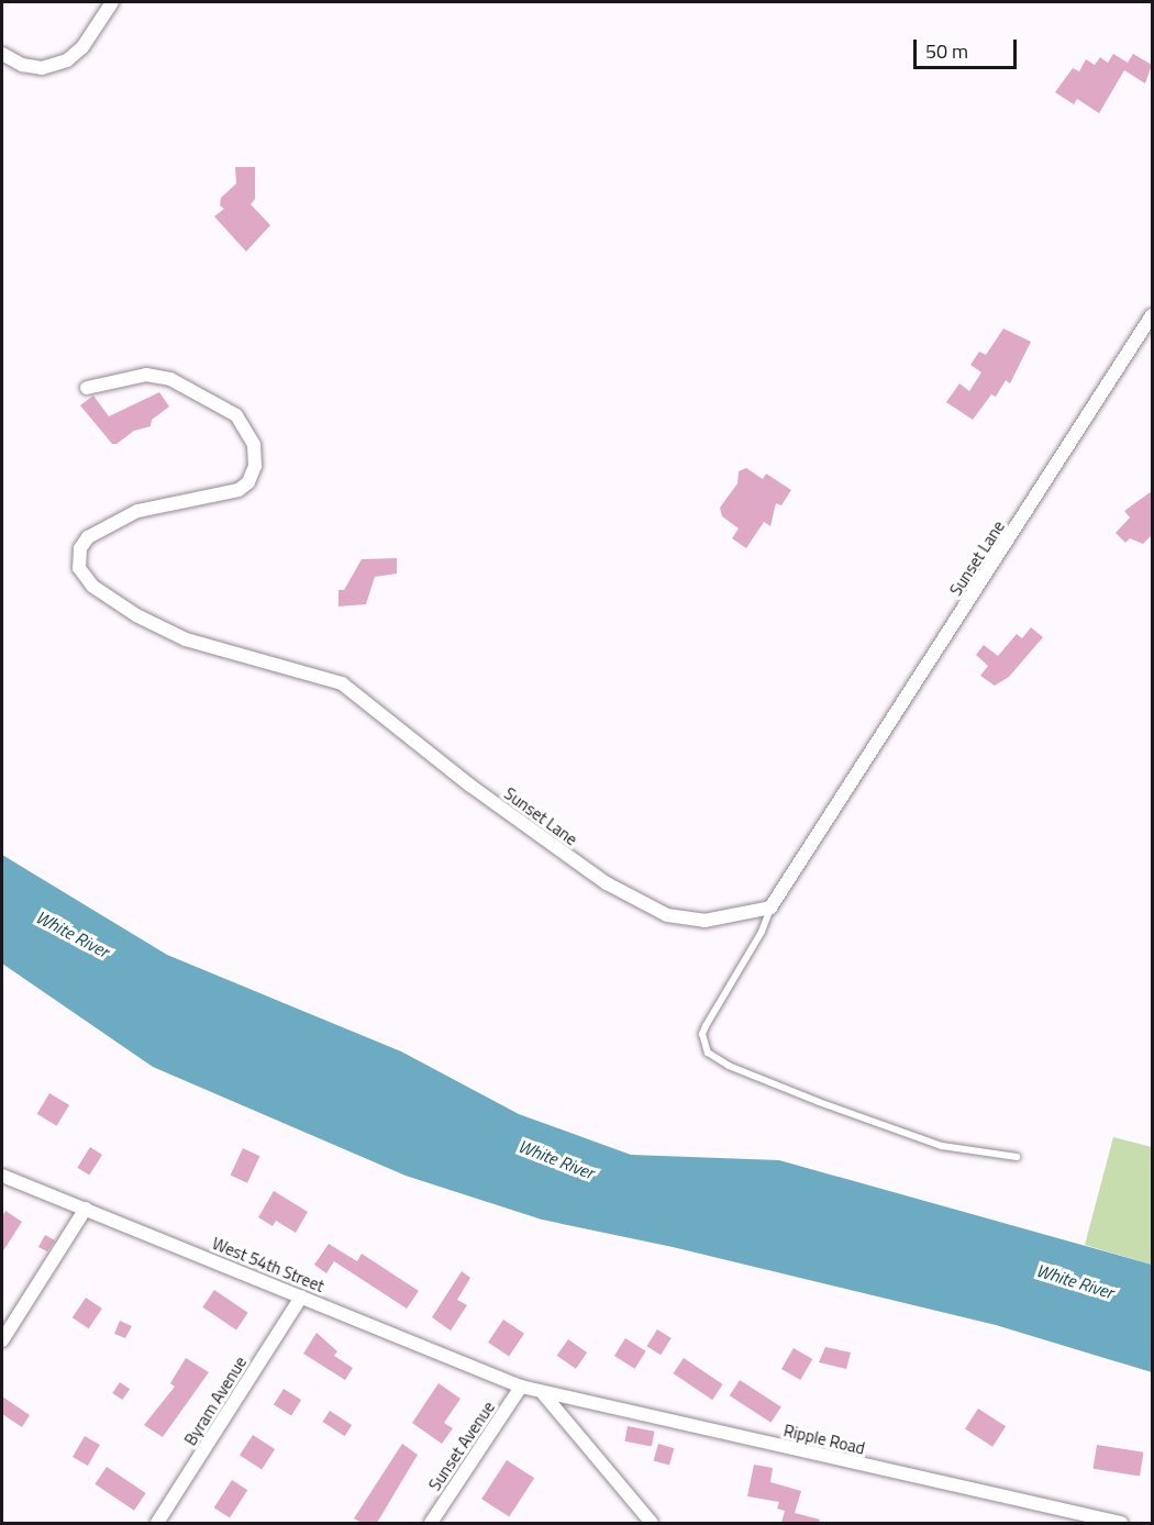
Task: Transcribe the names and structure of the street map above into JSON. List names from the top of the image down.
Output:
{
  "streets": {
    "street": [
      "Sunset Lane",
      "West 54th Street",
      "Byram Avenue",
      "Ripple Road",
      "Sunset Avenue"
    ]
  },
  "crossings": [
    ["West 54th Street", "Byram Avenue"],
    ["West 54th Street", "Ripple Road"],
    ["West 54th Street", "Sunset Avenue"],
    ["Ripple Road", "Sunset Avenue"]
  ],
  "water": ["White River"],
  "scale_bar": "50 m"
}
